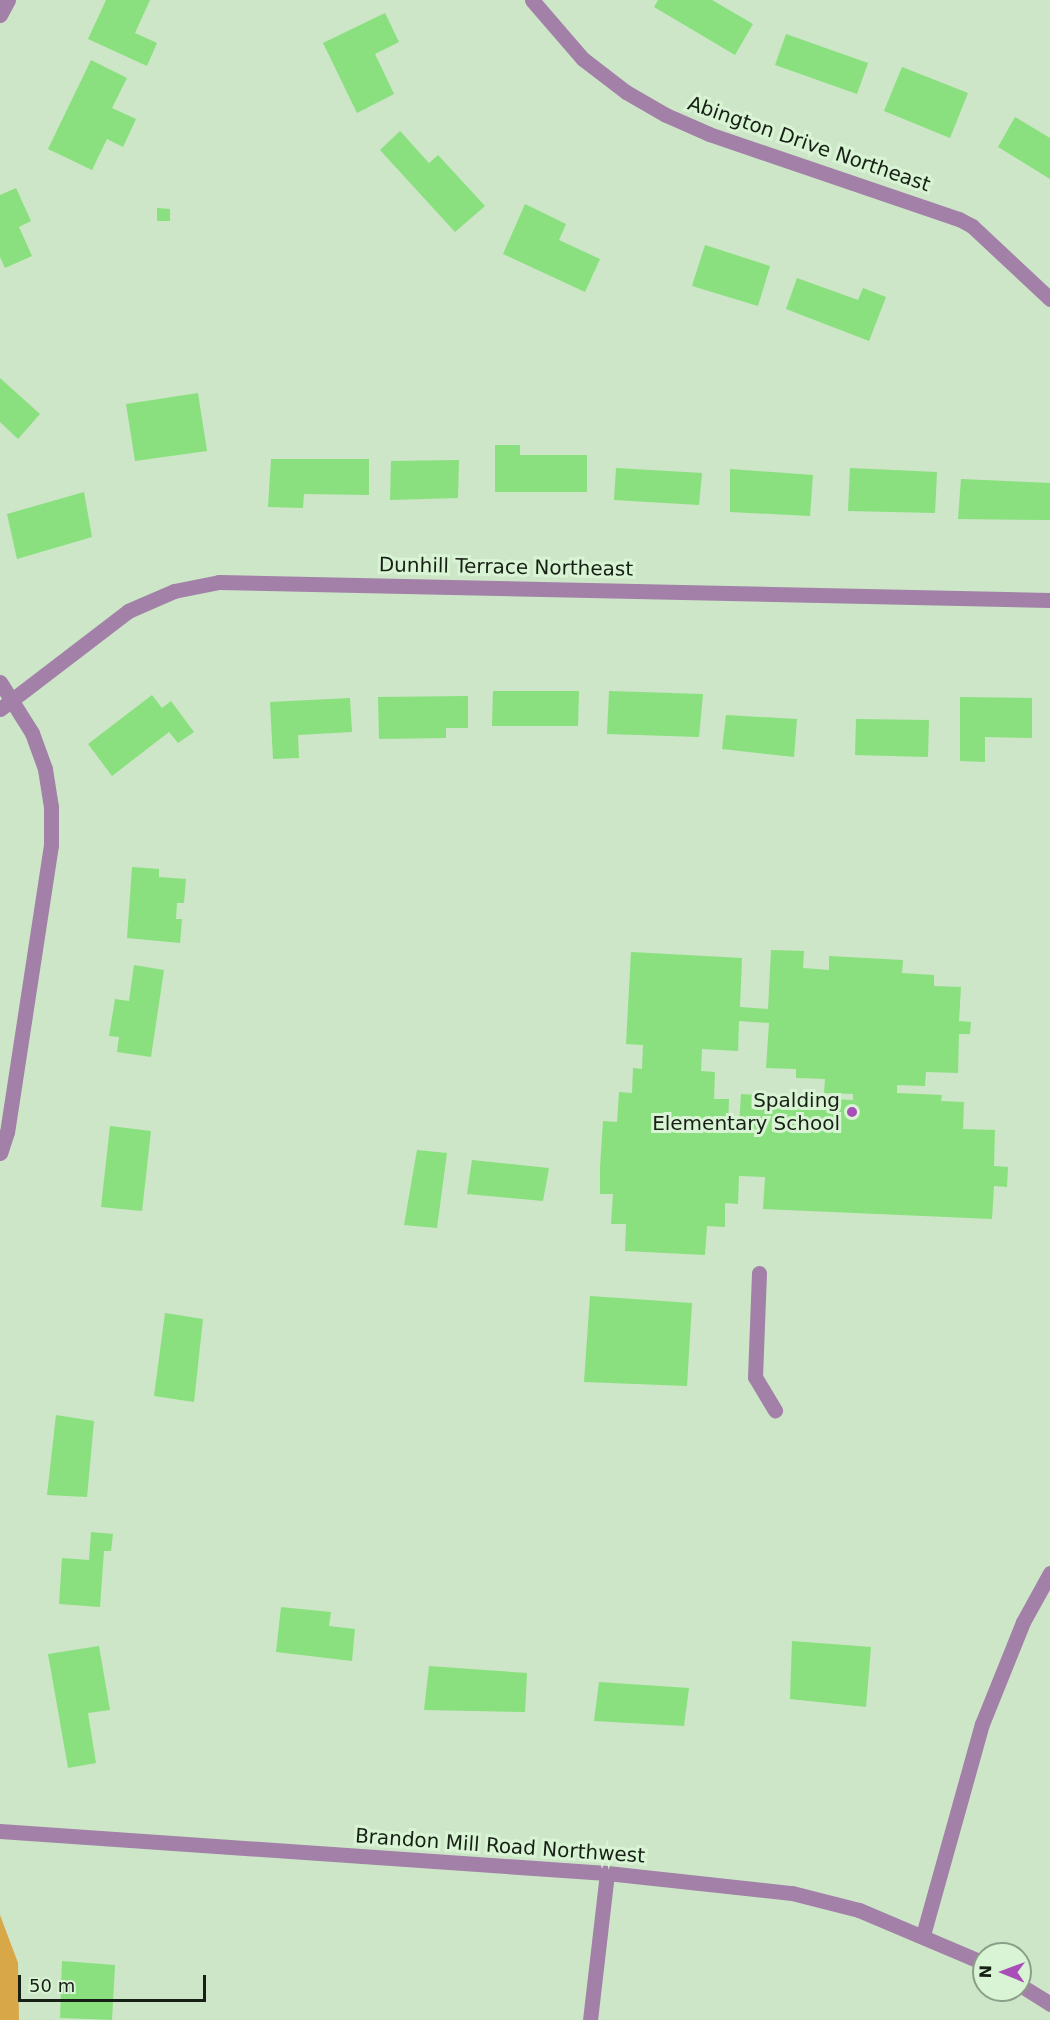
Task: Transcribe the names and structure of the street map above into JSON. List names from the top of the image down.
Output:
{
  "streets": {
    "street": ["Abington Drive Northeast", "Dunhill Terrace Northeast", "Brandon Mill Road Northwest"]
  },
  "places": ["Spalding Elementary School"],
  "scale_bar": "50 m",
  "north": "left"
}
